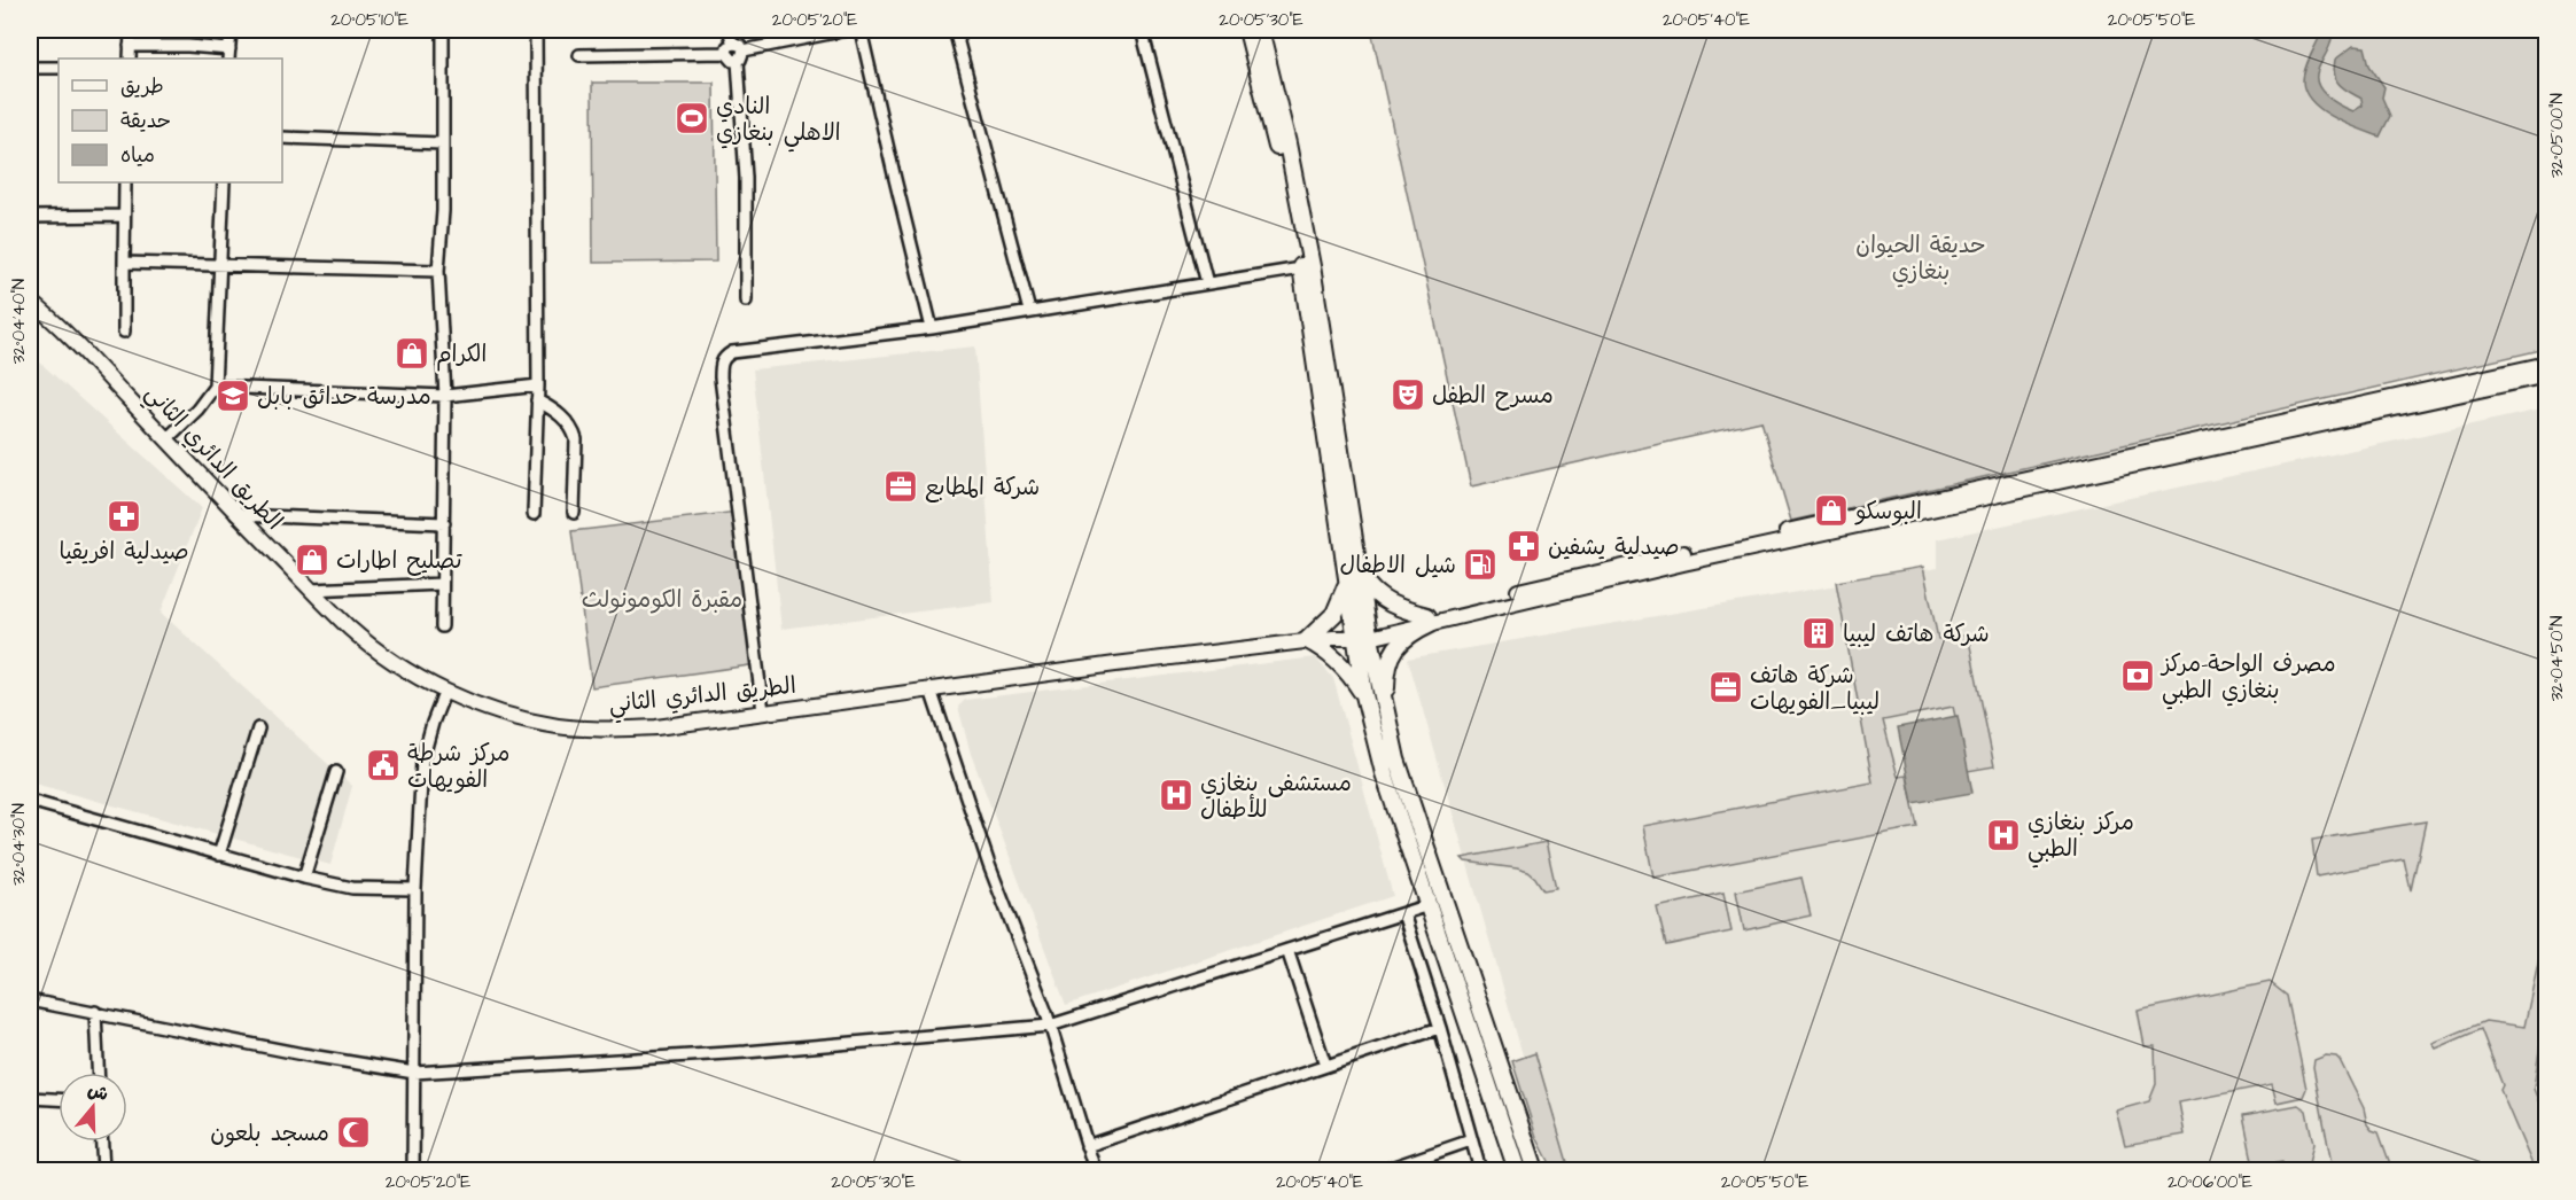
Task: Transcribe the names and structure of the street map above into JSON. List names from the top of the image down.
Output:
{
  "streets": {
    "main road": ["الطريق الدائري الثاني"]
  },
  "parks": ["حديقة الحيوان بنغازي", "مقبرة الكومونولث"],
  "places": {
    "sports": ["النادي الاهلي بنغازي"],
    "shop": ["الكرام", "البوسكو", "تصليح اطارات"],
    "theatre": ["مسرح الطفل"],
    "school or university": ["مدرسة حدائق بابل"],
    "office": ["شركة المطابع", "شركة هاتف ليبيا_الفويهات"],
    "pharmacy": ["صيدلية افريقيا", "صيدلية يشفين"],
    "fuel station": ["شيل الاطفال"],
    "building": ["شركة هاتف ليبيا"],
    "bank": ["مصرف الواحة-مركز بنغازي الطبي"],
    "public building": ["مركز شرطة الفويهات"],
    "hospital": ["مستشفى بنغازي للأطفال", "مركز بنغازي الطبي"],
    "mosque": ["مسجد بلعون"]
  },
  "legend": ["طريق", "حديقة", "مياه"],
  "north": "top",
  "coordinates": [
    "20°05'10\"E",
    "20°05'20\"E",
    "20°05'30\"E",
    "20°05'40\"E",
    "20°05'50\"E",
    "32°05'00\"N",
    "32°04'40\"N",
    "32°04'50\"N",
    "32°04'30\"N",
    "20°06'00\"E"
  ]
}
